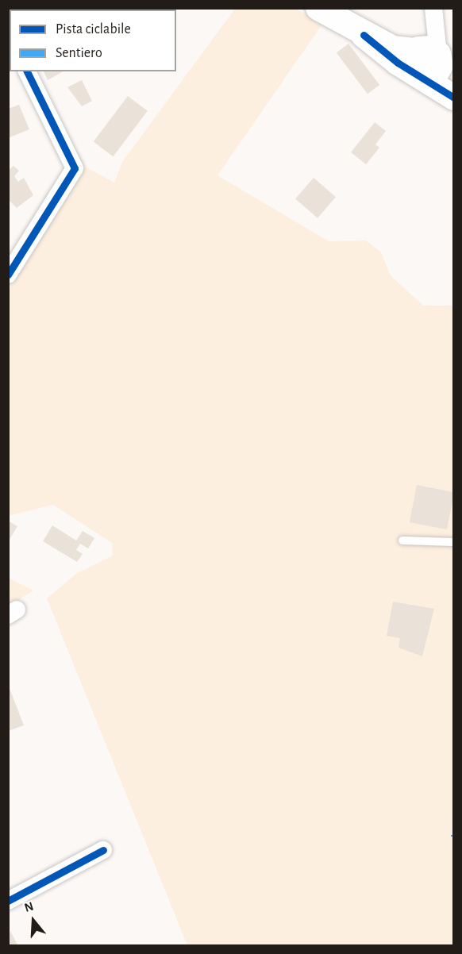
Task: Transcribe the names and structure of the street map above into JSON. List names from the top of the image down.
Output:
{
  "legend": ["Pista ciclabile", "Sentiero"],
  "north": "top"
}
